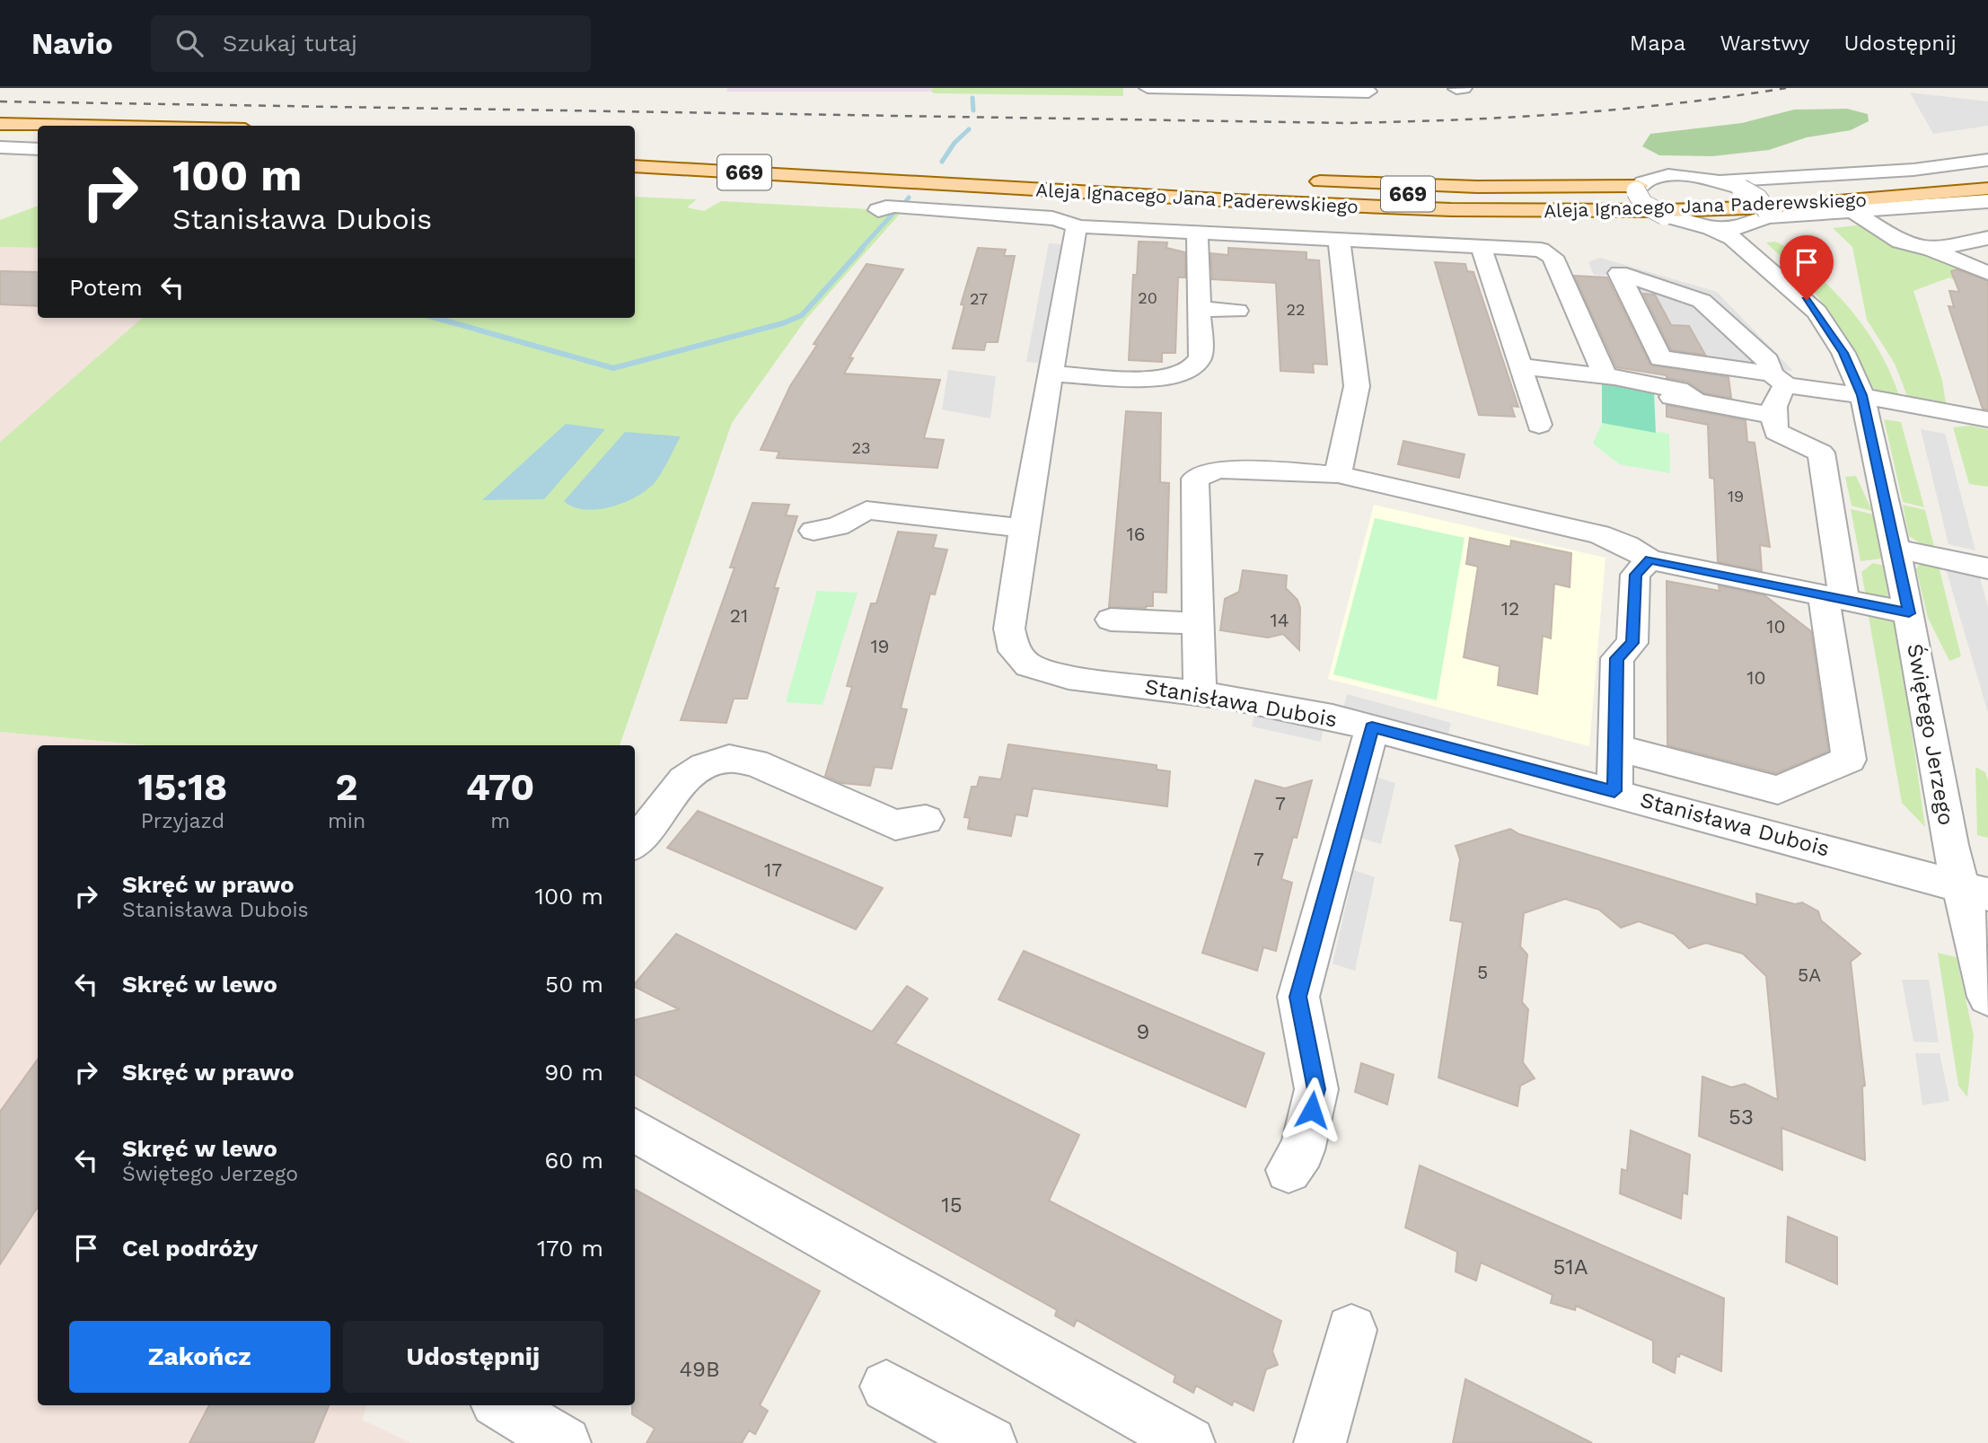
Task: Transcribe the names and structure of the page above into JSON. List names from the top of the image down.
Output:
{
  "streets": {
    "main road": ["669", "Aleja Ignacego Jana Paderewskiego"],
    "street": ["Stanisława Dubois", "Świętego Jerzego"]
  },
  "crossings": [
    ["Stanisława Dubois", "Świętego Jerzego"]
  ],
  "house_numbers": [
    "20",
    "27",
    "22",
    "23",
    "19",
    "16",
    "12",
    "21",
    "14",
    "10",
    "19",
    "10",
    "7",
    "7",
    "17",
    "5",
    "5A",
    "9",
    "53",
    "15",
    "51A",
    "49B"
  ],
  "page": {
    "header": "Navio",
    "search": "Szukaj tutaj",
    "nav": ["Mapa", "Warstwy", "Udostępnij"],
    "turn": ["100 m", "Stanisława Dubois"],
    "then": "Potem",
    "eta": [
      "15:18",
      "Przyjazd",
      "2",
      "min",
      "470",
      "m"
    ],
    "list": [
      {
        "name": "Skręć w prawo",
        "note": "Stanisława Dubois",
        "value": "100 m"
      },
      {
        "name": "Skręć w lewo",
        "value": "50 m"
      },
      {
        "name": "Skręć w prawo",
        "value": "90 m"
      },
      {
        "name": "Skręć w lewo",
        "note": "Świętego Jerzego",
        "value": "60 m"
      },
      {
        "name": "Cel podróży",
        "value": "170 m"
      }
    ],
    "buttons": ["Zakończ", "Udostępnij"]
  }
}
